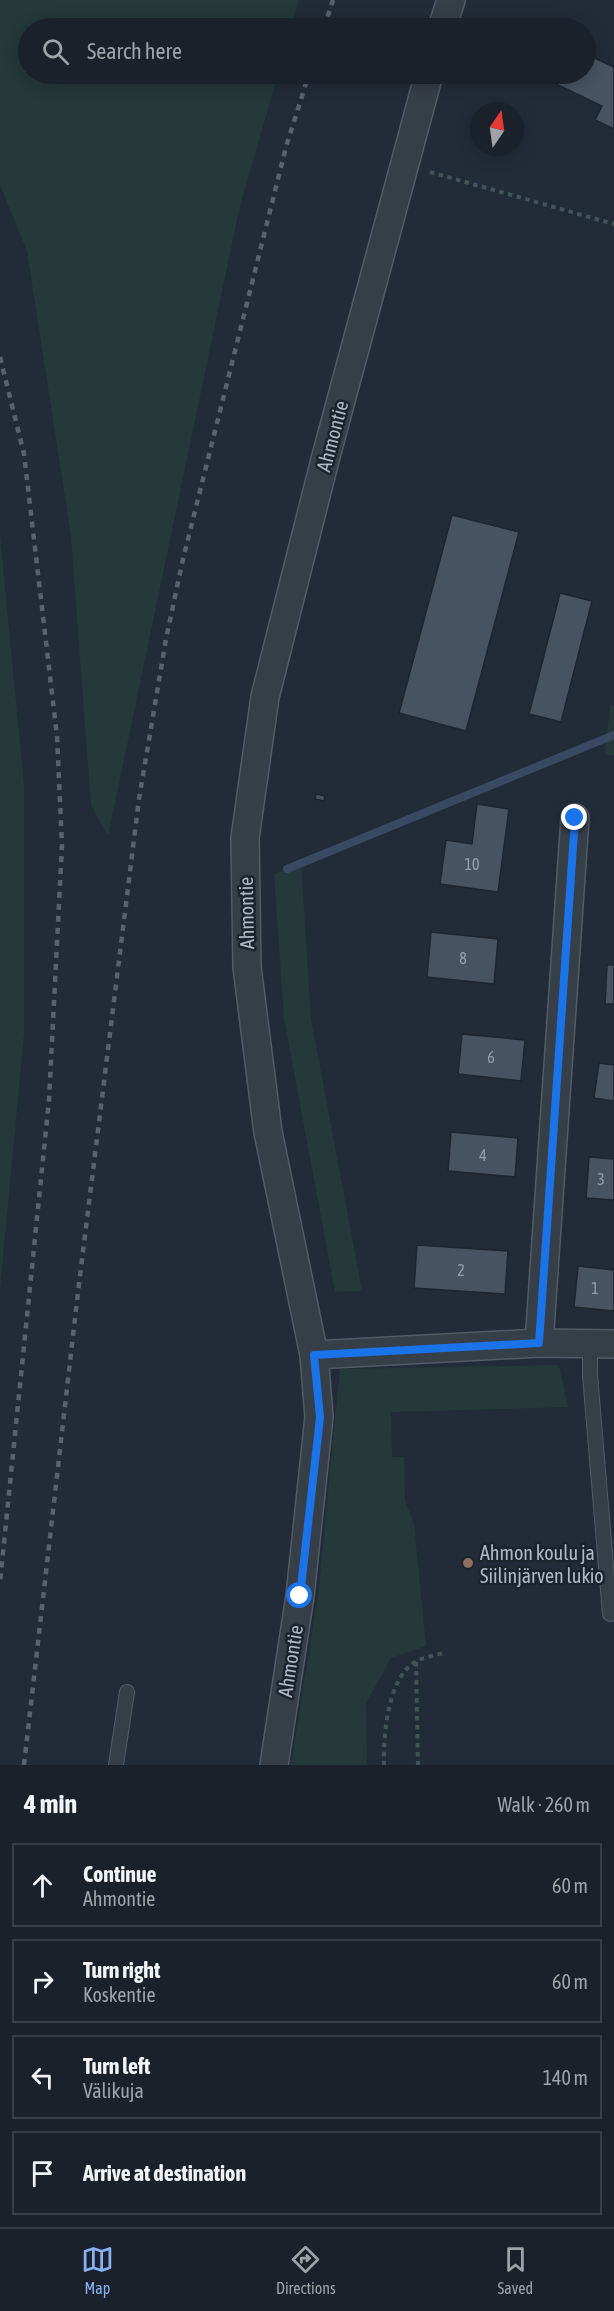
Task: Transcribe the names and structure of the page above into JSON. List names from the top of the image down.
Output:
{
  "streets": {
    "street": ["Ahmontie"]
  },
  "places": ["Ahmon koulu ja Siilinjärven lukio"],
  "house_numbers": [
    "10",
    "8",
    "6",
    "4",
    "3",
    "2",
    "1"
  ],
  "north": "top",
  "page": {
    "search": "Search here",
    "heading": ["4 min", "Walk · 260 m"],
    "list": [
      ["Continue", "Ahmontie", "60 m"],
      ["Turn right", "Koskentie", "60 m"],
      ["Turn left", "Välikuja", "140 m"],
      "Arrive at destination"
    ],
    "nav": ["Map", "Directions", "Saved"]
  }
}
